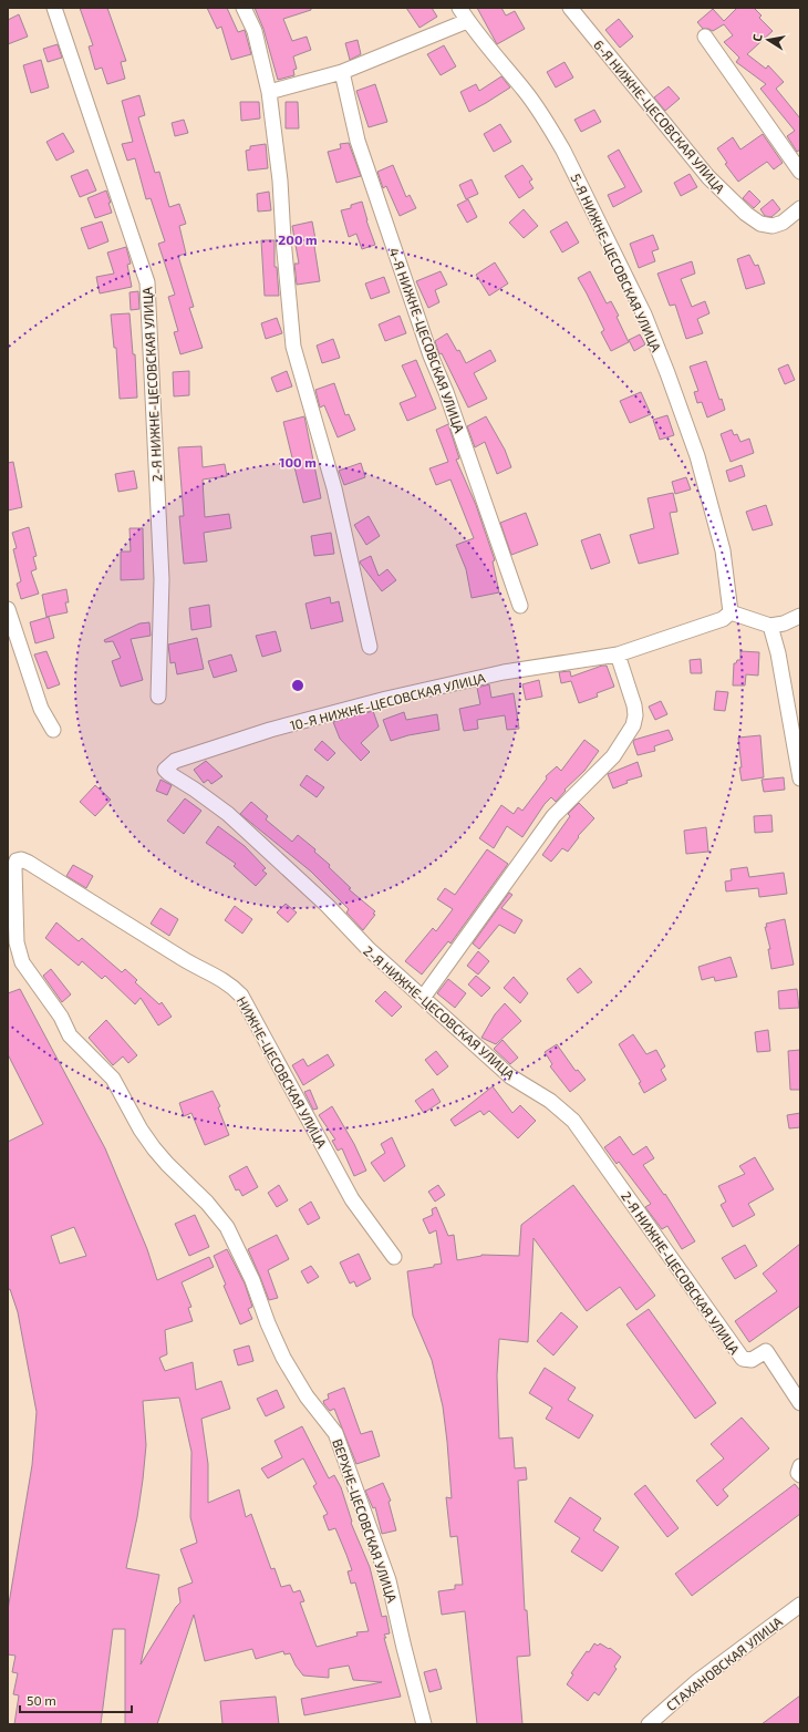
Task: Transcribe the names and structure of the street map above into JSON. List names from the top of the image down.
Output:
{
  "streets": {
    "street": [
      "6-Я НИЖНЕ-ЦЕСОВСКАЯ УЛИЦА",
      "5-Я НИЖНЕ-ЦЕСОВСКАЯ УЛИЦА",
      "4-Я НИЖНЕ-ЦЕСОВСКАЯ УЛИЦА",
      "2-Я НИЖНЕ-ЦЕСОВСКАЯ УЛИЦА",
      "10-Я НИЖНЕ-ЦЕСОВСКАЯ УЛИЦА",
      "НИЖНЕ-ЦЕСОВСКАЯ УЛИЦА",
      "ВЕРХНЕ-ЦЕСОВСКАЯ УЛИЦА",
      "СТАХАНОВСКАЯ УЛИЦА"
    ]
  },
  "crossings": [
    ["5-Я НИЖНЕ-ЦЕСОВСКАЯ УЛИЦА", "10-Я НИЖНЕ-ЦЕСОВСКАЯ УЛИЦА"],
    ["2-Я НИЖНЕ-ЦЕСОВСКАЯ УЛИЦА", "10-Я НИЖНЕ-ЦЕСОВСКАЯ УЛИЦА"],
    ["НИЖНЕ-ЦЕСОВСКАЯ УЛИЦА", "ВЕРХНЕ-ЦЕСОВСКАЯ УЛИЦА"]
  ],
  "scale_bar": "50 m",
  "north": "left",
  "rings": ["200 m", "100 m"]
}
